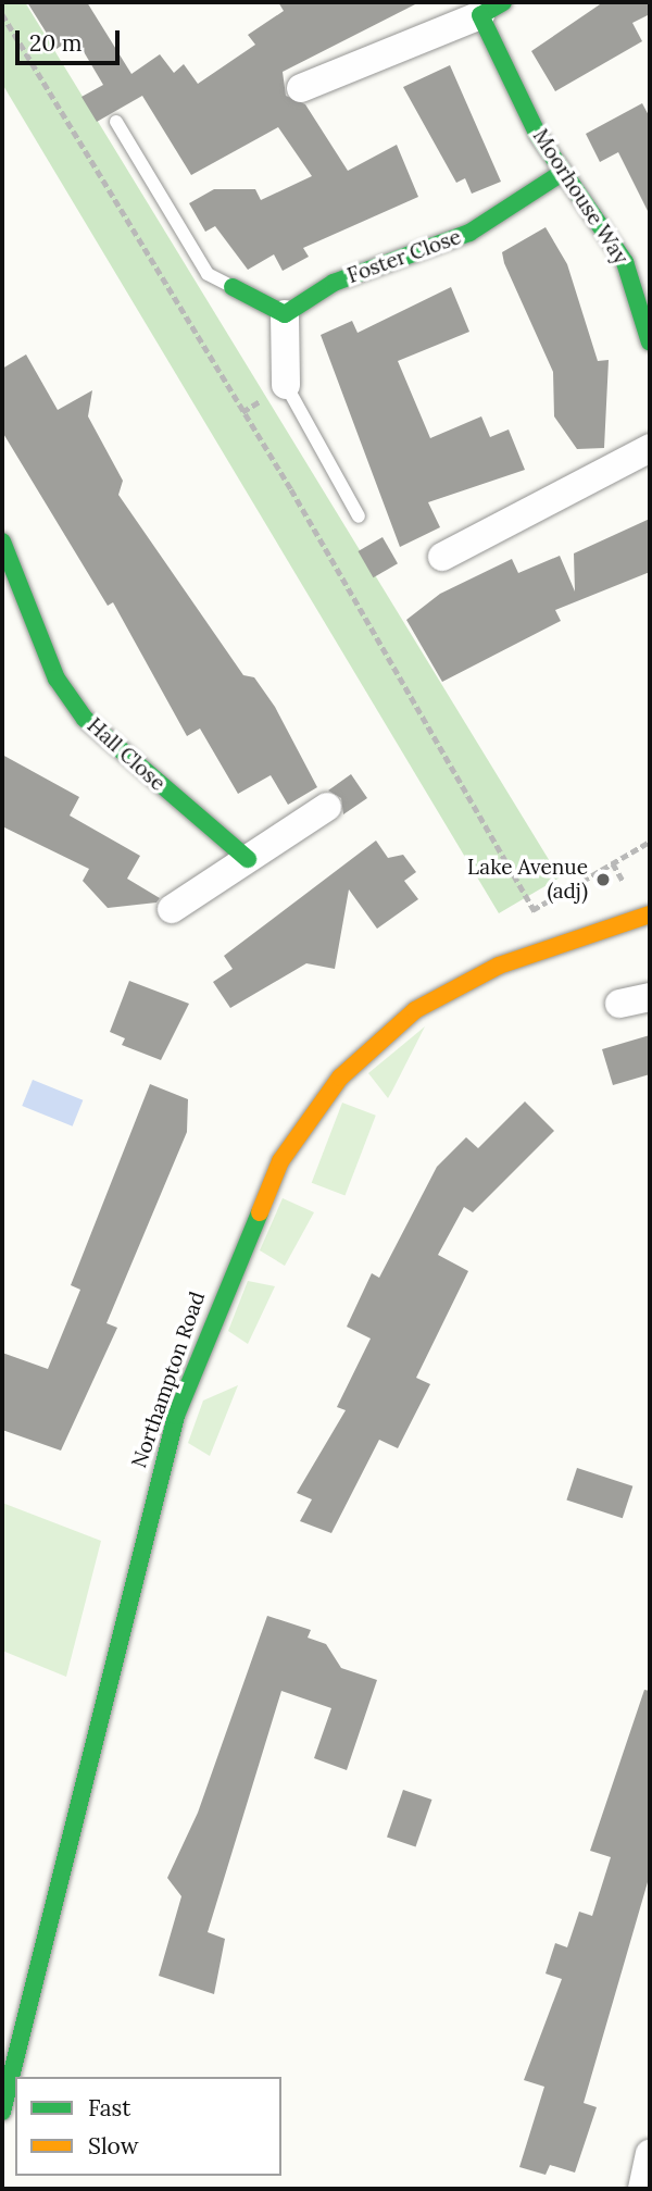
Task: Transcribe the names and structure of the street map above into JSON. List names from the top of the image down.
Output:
{
  "streets": {
    "main road": [
      "Moorhouse Way",
      "Foster Close",
      "Hall Close",
      "Northampton Road"
    ]
  },
  "crossings": [
    ["Moorhouse Way", "Foster Close"]
  ],
  "places": ["Lake Avenue (adj)"],
  "legend": ["Fast", "Slow"],
  "scale_bar": "20 m"
}
